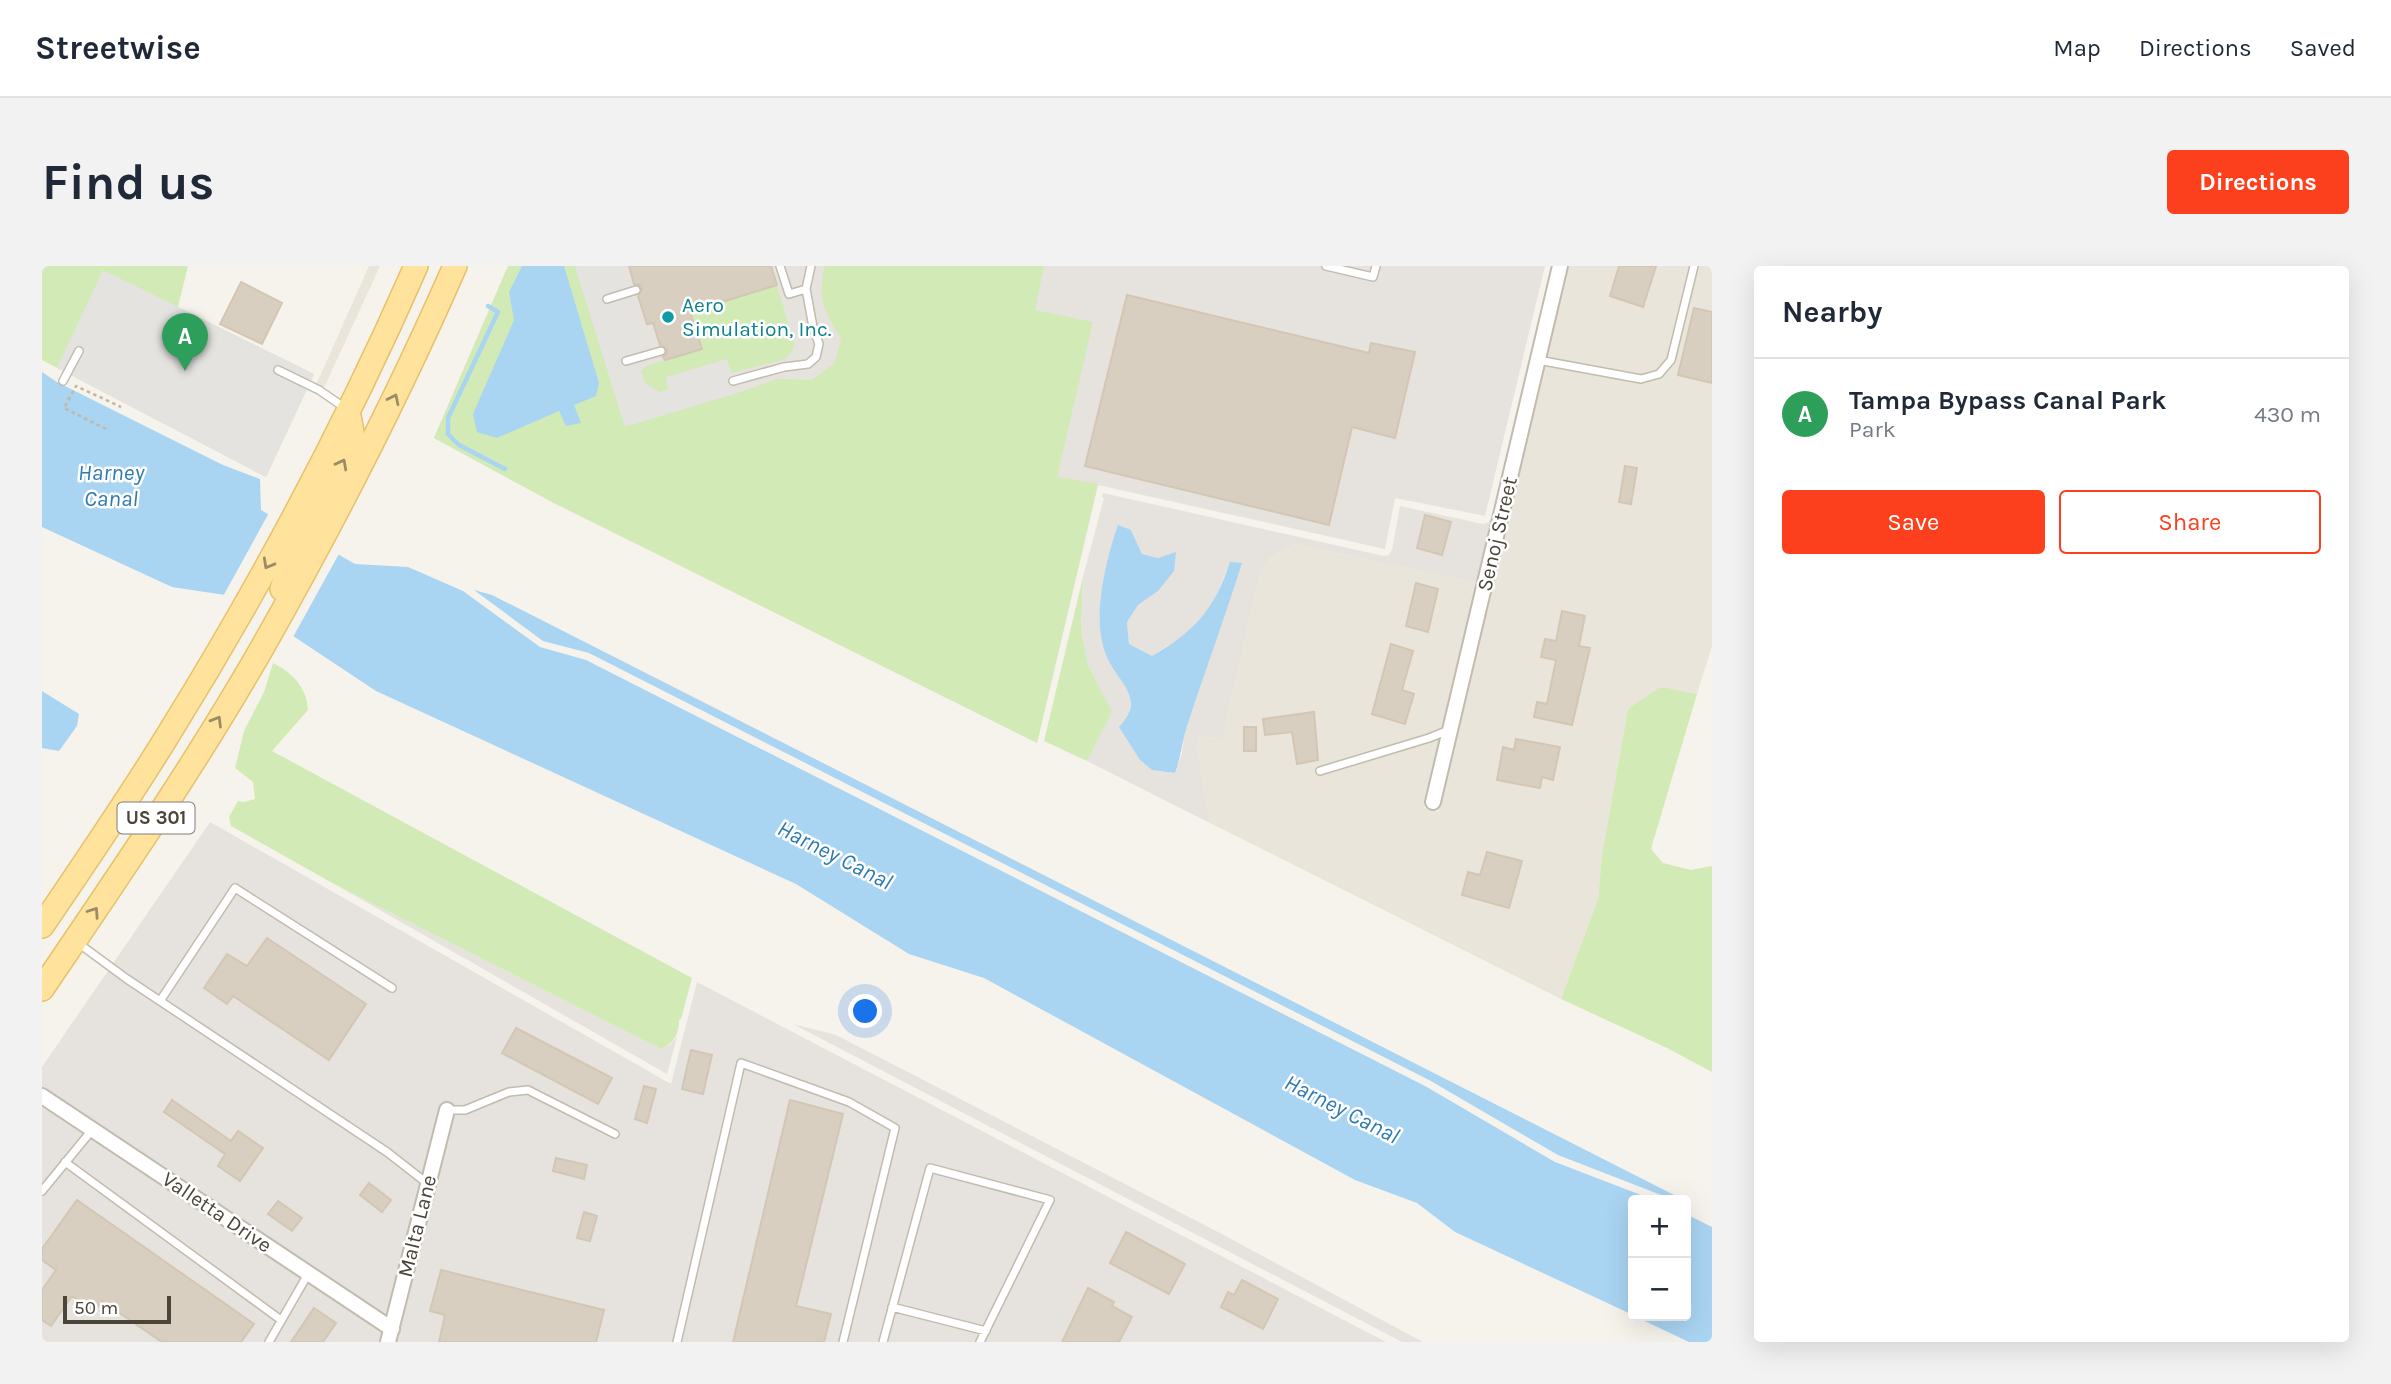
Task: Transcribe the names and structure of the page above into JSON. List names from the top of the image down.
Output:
{
  "streets": {
    "main road": ["US 301"],
    "street": ["Senoj Street", "Valletta Drive", "Malta Lane"]
  },
  "crossings": [
    ["Valletta Drive", "Malta Lane"]
  ],
  "water": ["Harney Canal"],
  "places": ["Aero Simulation, Inc."],
  "scale_bar": "50 m",
  "page": {
    "header": "Streetwise",
    "nav": ["Map", "Directions", "Saved"],
    "buttons": [
      "Directions",
      ["Save", "Share"]
    ],
    "title": "Find us",
    "heading": "Nearby",
    "pins": "A",
    "list": [
      {
        "mark": "A",
        "name": "Tampa Bypass Canal Park",
        "note": "Park",
        "value": "430 m"
      }
    ],
    "map_buttons": ["+", "−"],
    "scale": "50 m"
  }
}
